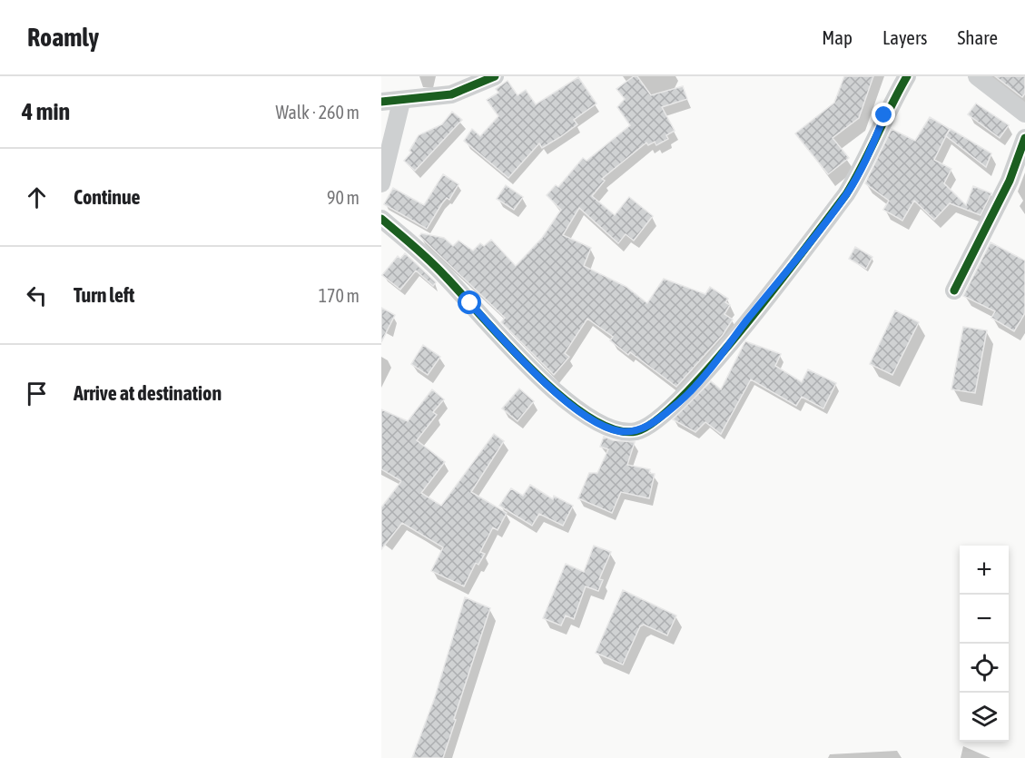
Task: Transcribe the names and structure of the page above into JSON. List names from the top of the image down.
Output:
{
  "page": {
    "header": "Roamly",
    "nav": ["Map", "Layers", "Share"],
    "heading": ["4 min", "Walk · 260 m"],
    "list": [
      ["Continue", "90 m"],
      ["Turn left", "170 m"],
      "Arrive at destination"
    ],
    "map_buttons": ["+", "−"]
  }
}
